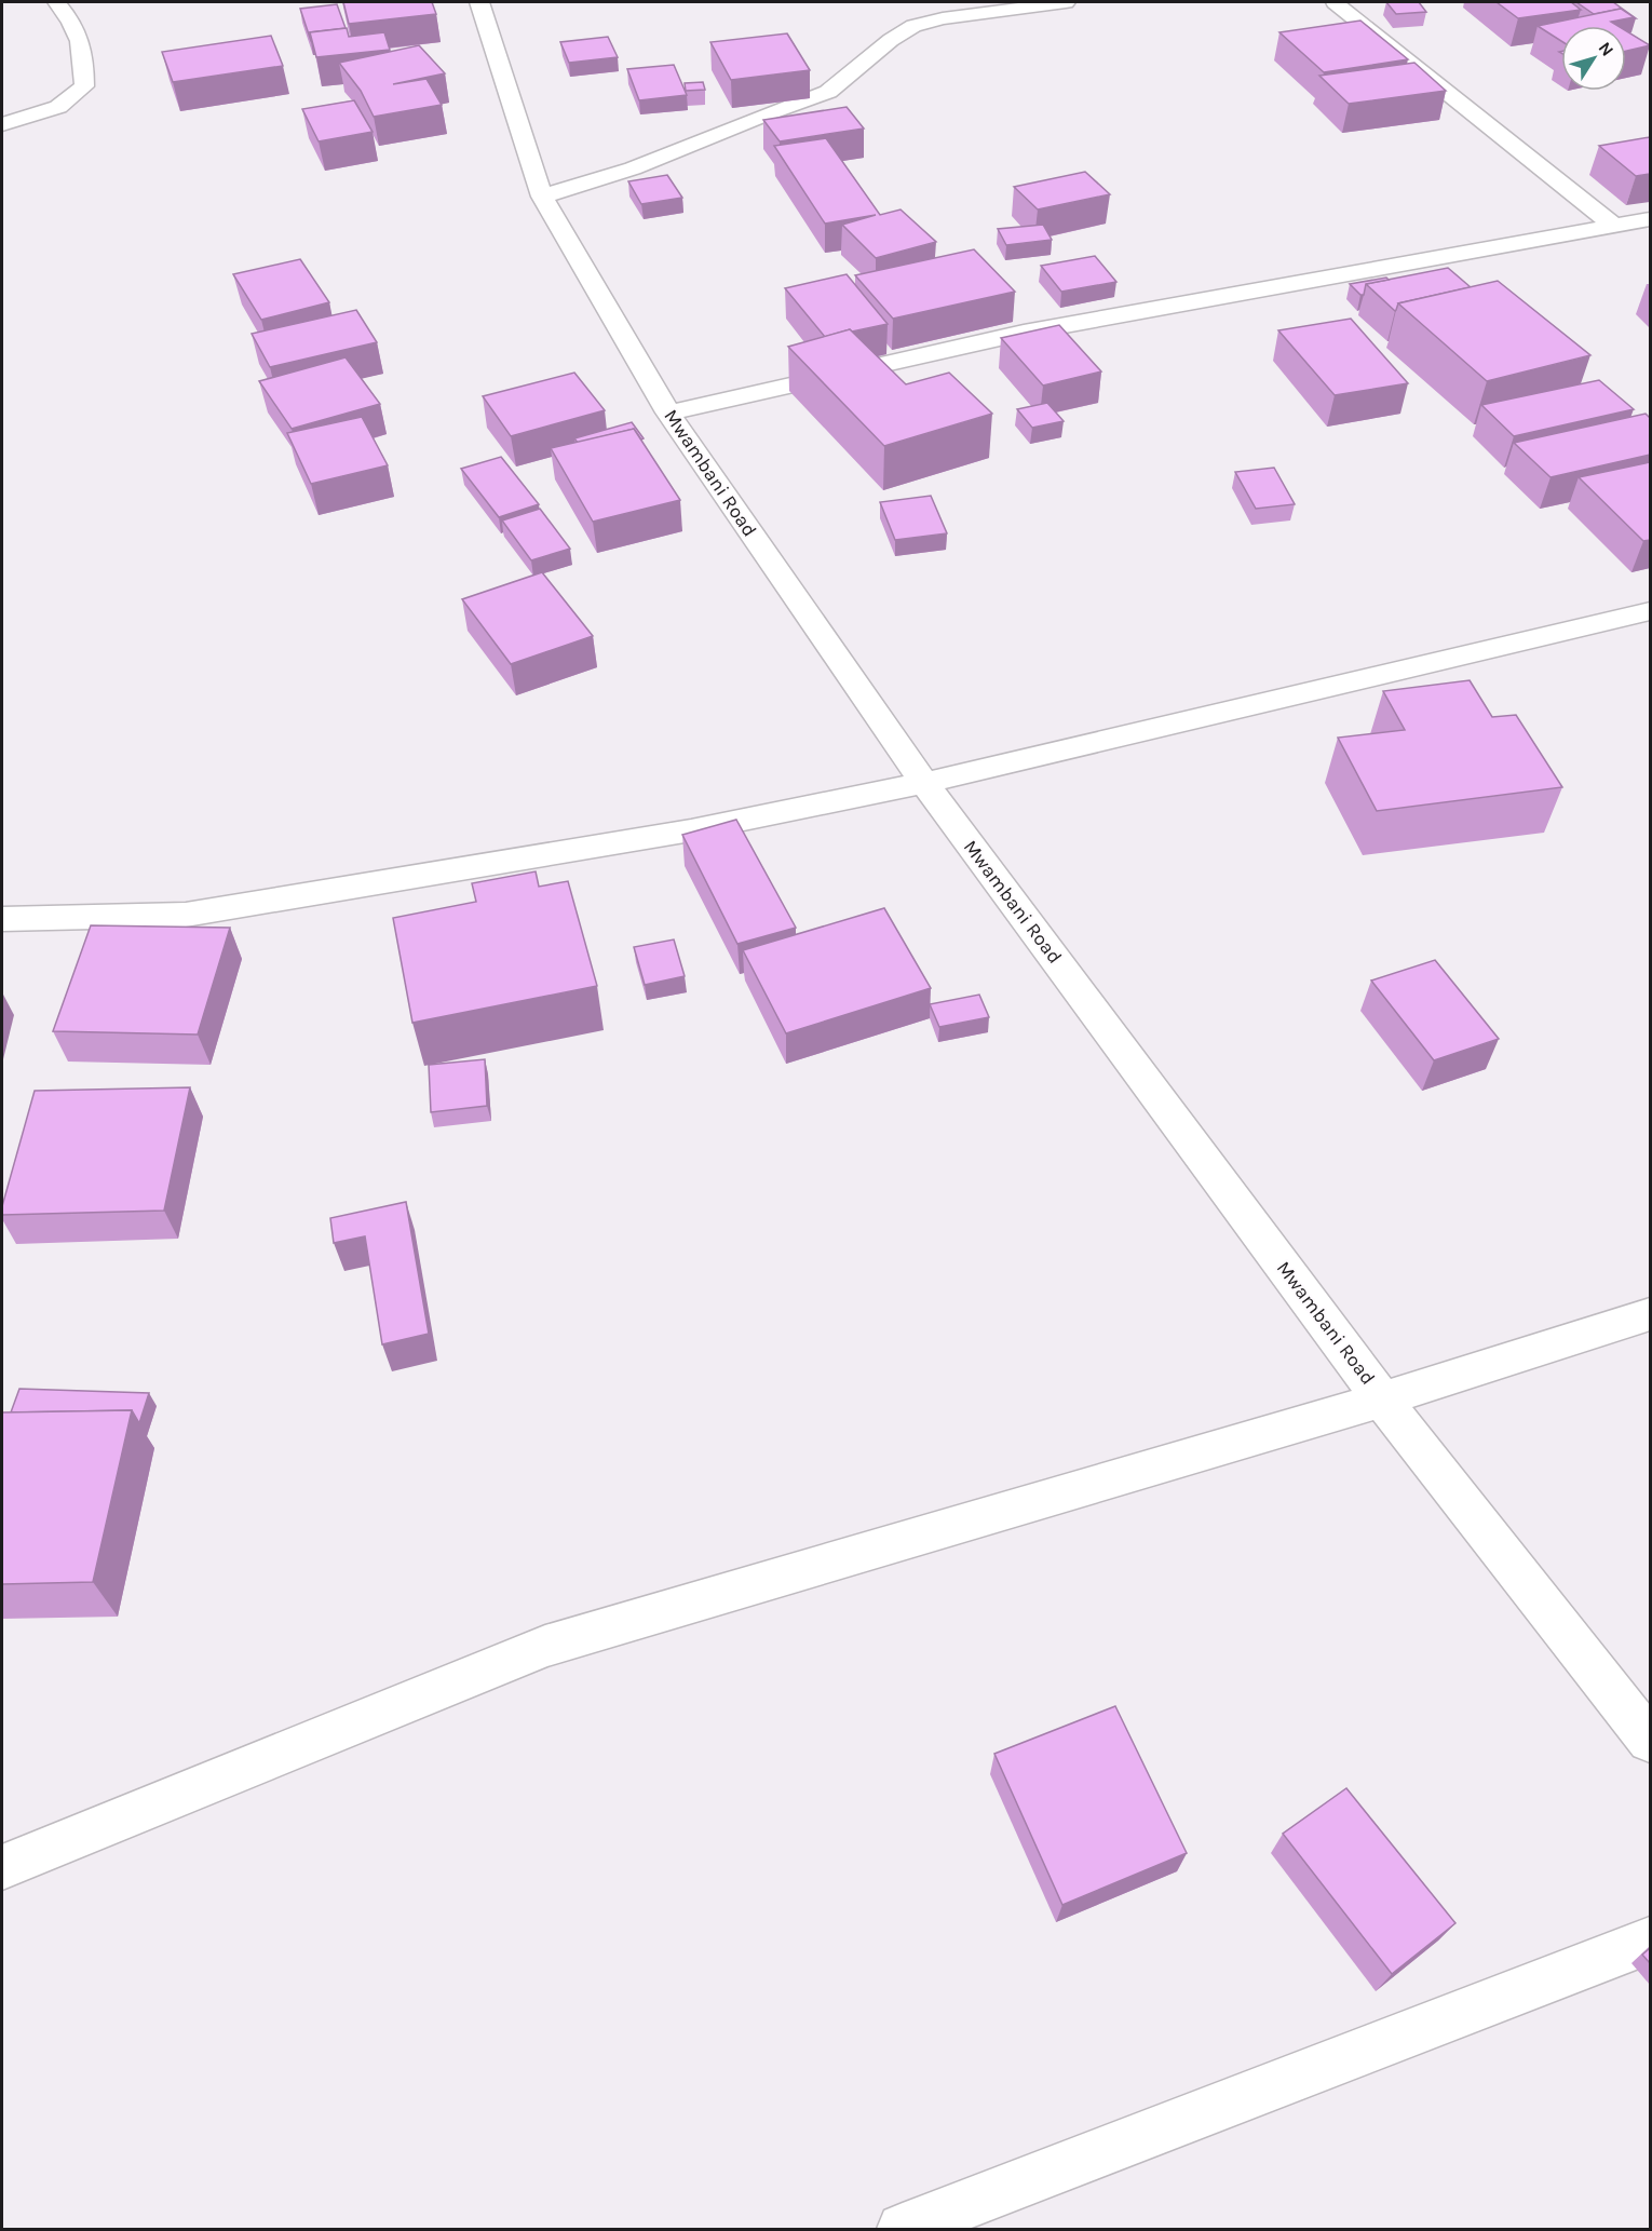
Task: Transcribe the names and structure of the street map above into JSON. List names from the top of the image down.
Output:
{
  "streets": {
    "street": ["Mwambani Road"]
  },
  "north": "top right"
}
